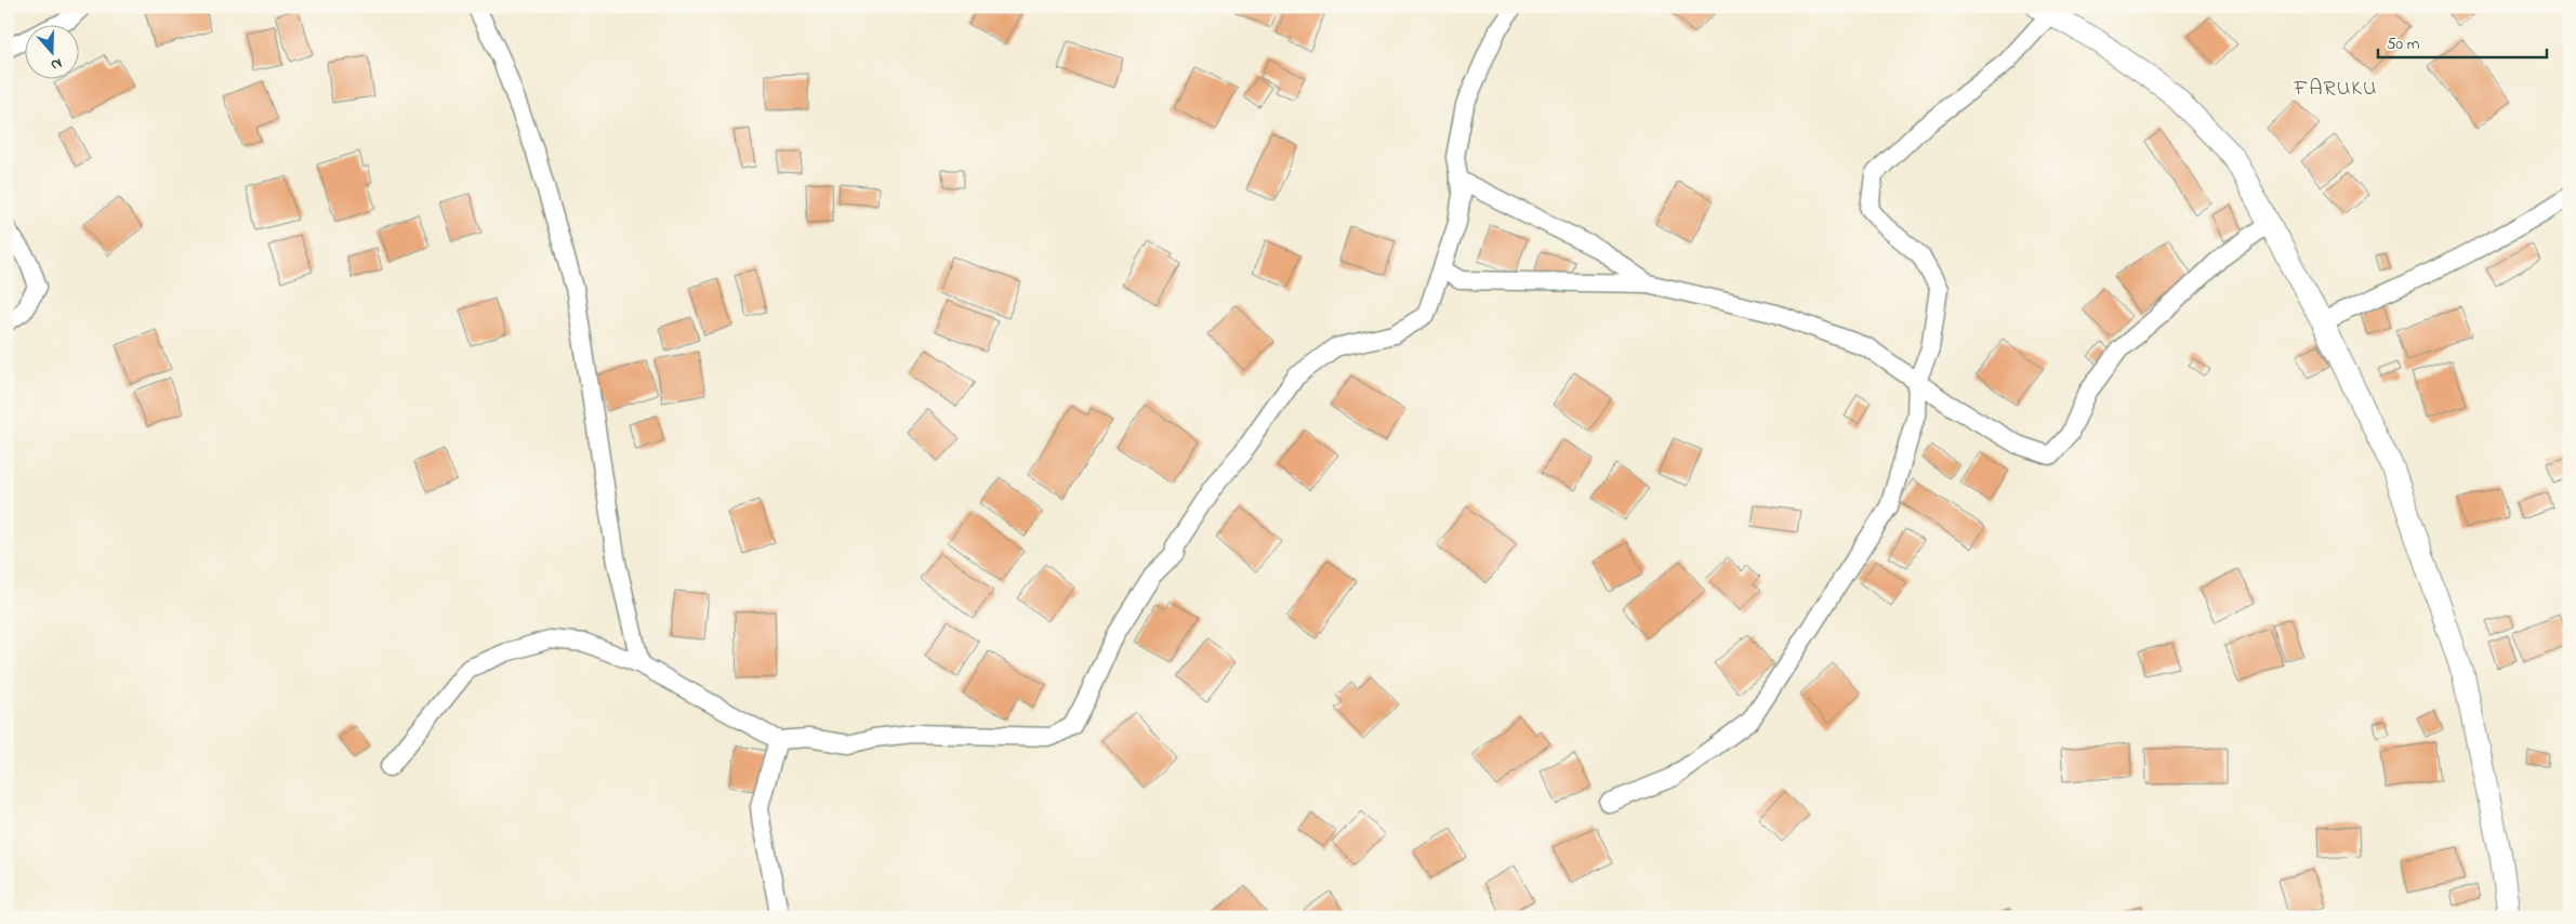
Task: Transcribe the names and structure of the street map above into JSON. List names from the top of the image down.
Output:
{
  "districts": ["FARUKU"],
  "scale_bar": "50 m",
  "north": "bottom"
}
